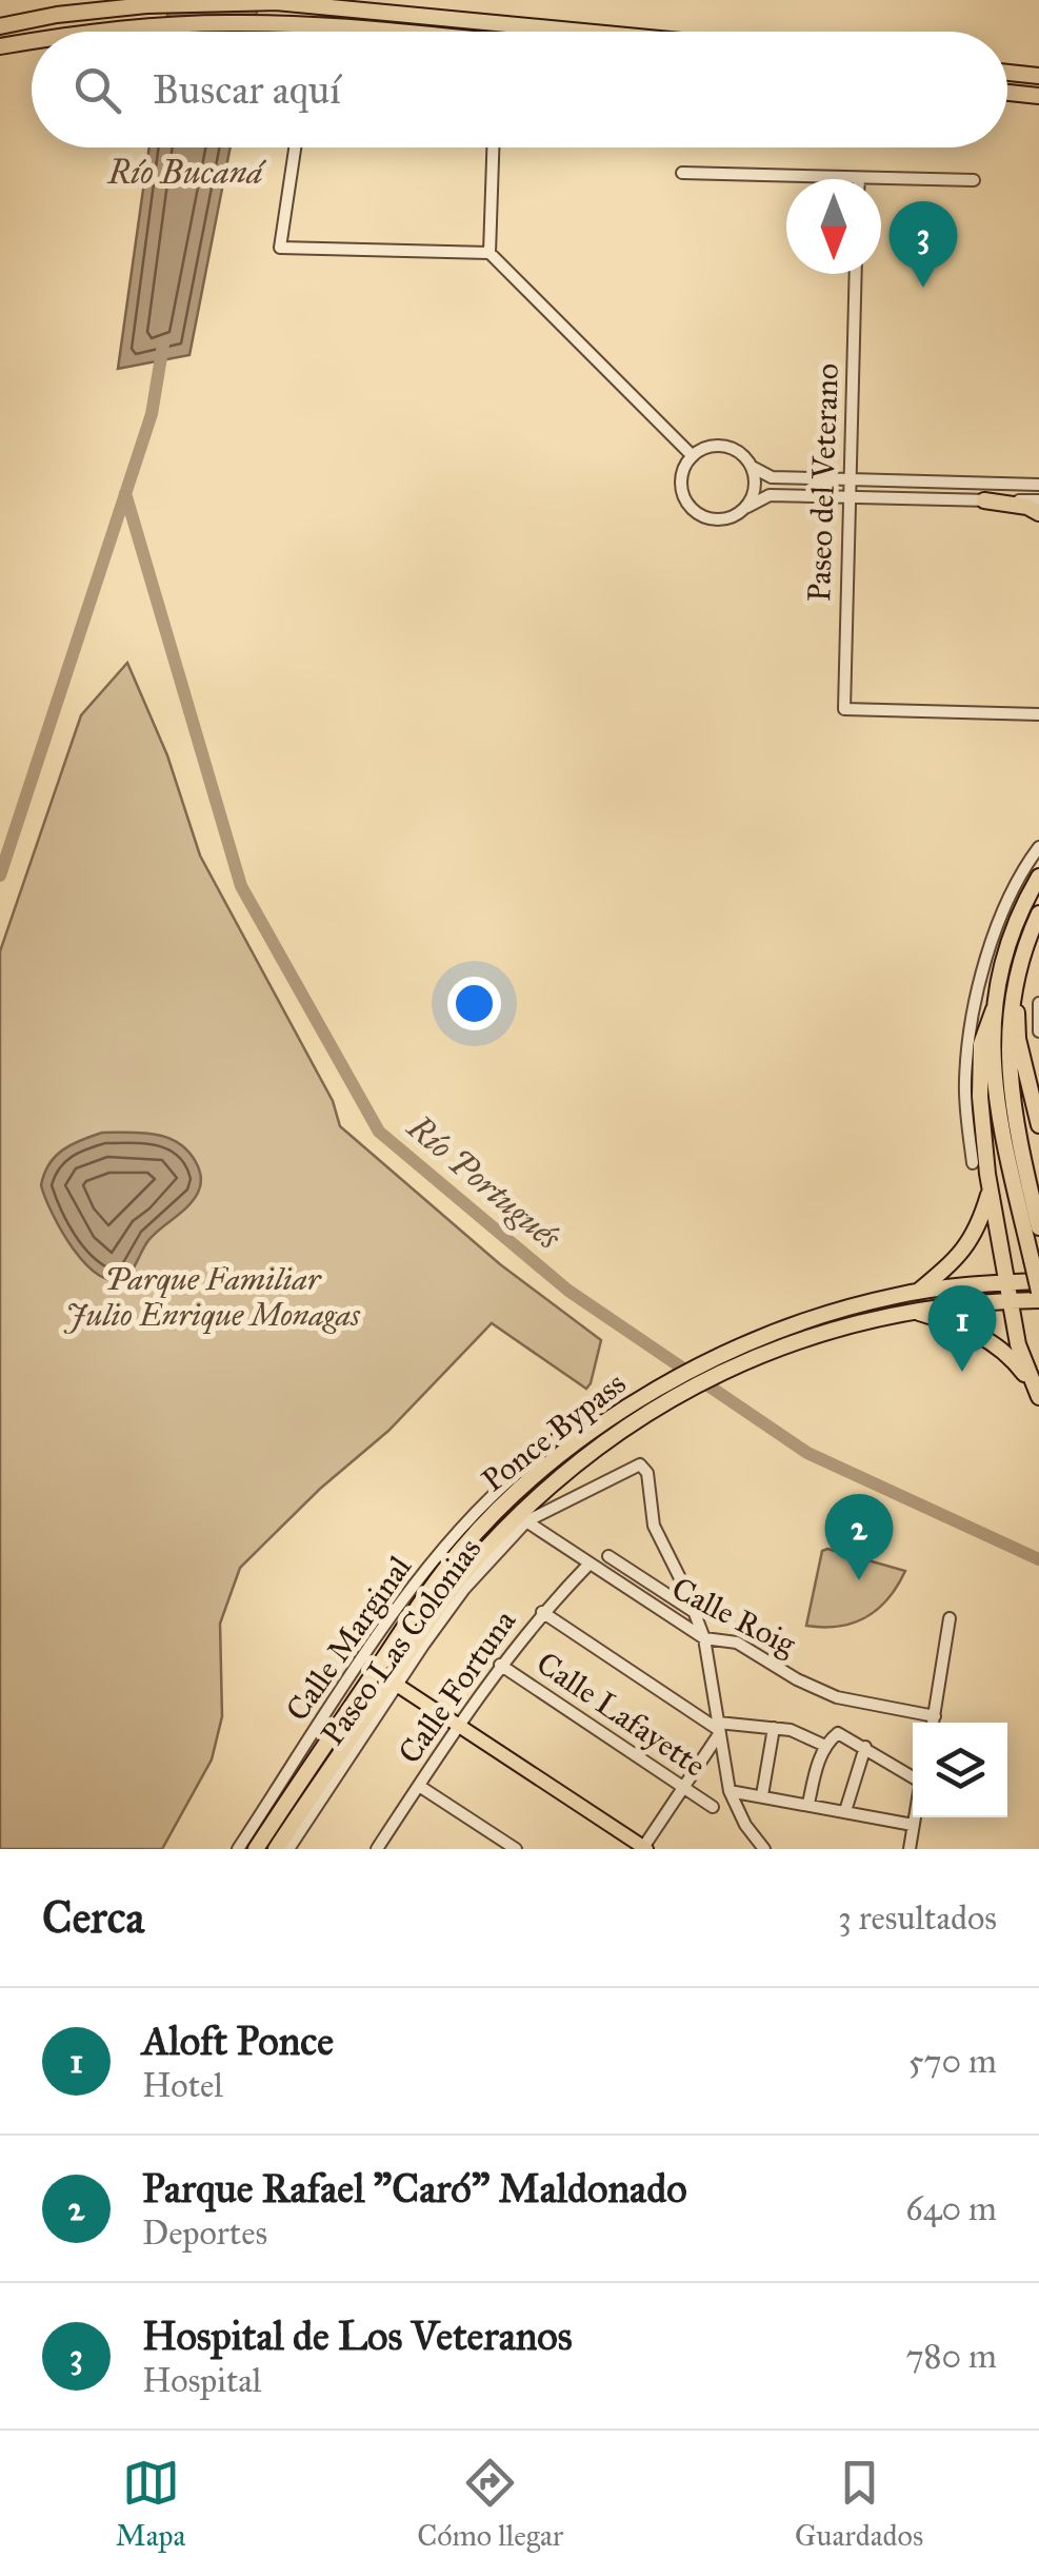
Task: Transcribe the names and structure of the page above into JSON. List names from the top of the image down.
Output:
{
  "streets": {
    "highway": ["Ponce Bypass"],
    "street": [
      "Paseo del Veterano",
      "Calle Roig",
      "Calle Marginal",
      "Paseo Las Colonias",
      "Calle Fortuna",
      "Calle Lafayette"
    ]
  },
  "crossings": [
    ["Ponce Bypass", "Calle Marginal"],
    ["Ponce Bypass", "Paseo Las Colonias"],
    ["Calle Roig", "Paseo Las Colonias"],
    ["Calle Roig", "Calle Fortuna"],
    ["Calle Fortuna", "Calle Lafayette"]
  ],
  "water": ["Río Bucaná", "Río Portugués"],
  "parks": ["Parque Familiar Julio Enrique Monagas"],
  "north": "bottom",
  "page": {
    "search": "Buscar aquí",
    "pins": ["3", "1", "2"],
    "heading": ["Cerca", "3 resultados"],
    "list": [
      {
        "mark": "1",
        "name": "Aloft Ponce",
        "note": "Hotel",
        "value": "570 m"
      },
      {
        "mark": "2",
        "name": "Parque Rafael \"Caró\" Maldonado",
        "note": "Deportes",
        "value": "640 m"
      },
      {
        "mark": "3",
        "name": "Hospital de Los Veteranos",
        "note": "Hospital",
        "value": "780 m"
      }
    ],
    "nav": ["Mapa", "Cómo llegar", "Guardados"]
  }
}
